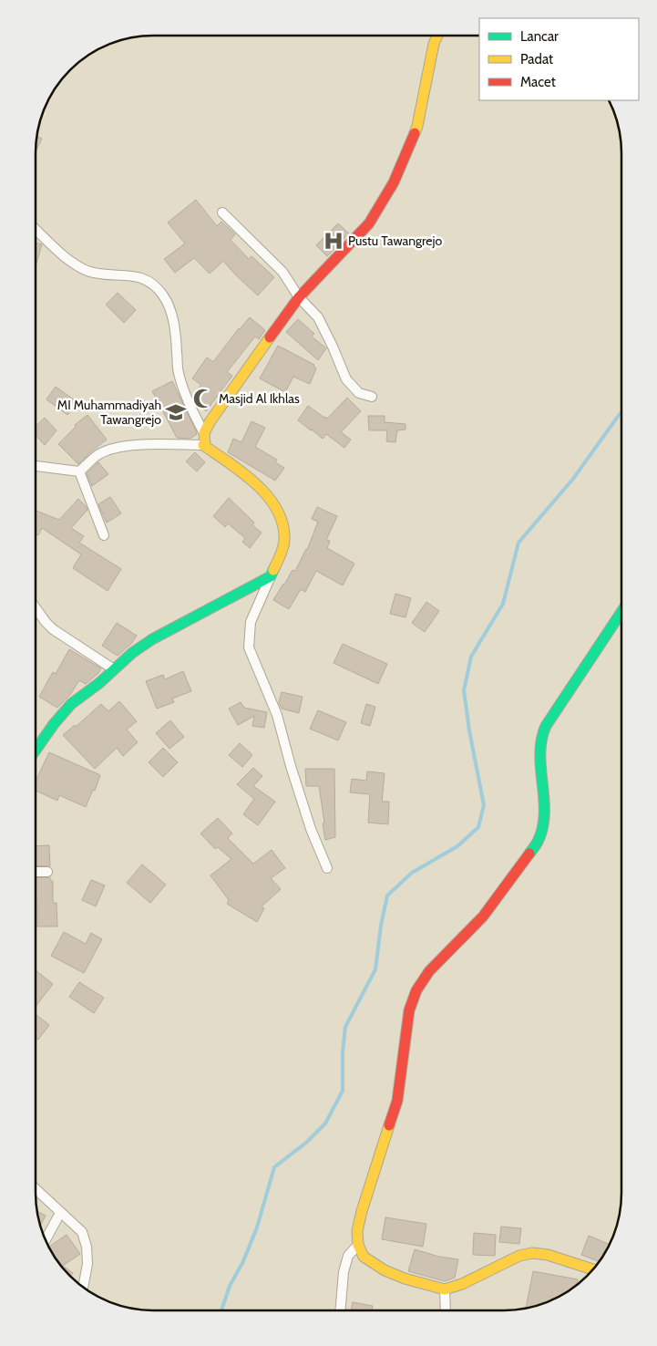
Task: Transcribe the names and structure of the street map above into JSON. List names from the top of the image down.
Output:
{
  "places": {
    "hospital": ["Pustu Tawangrejo"],
    "mosque": ["Masjid Al Ikhlas"],
    "school or university": ["MI Muhammadiyah Tawangrejo"]
  },
  "legend": ["Lancar", "Padat", "Macet"]
}
